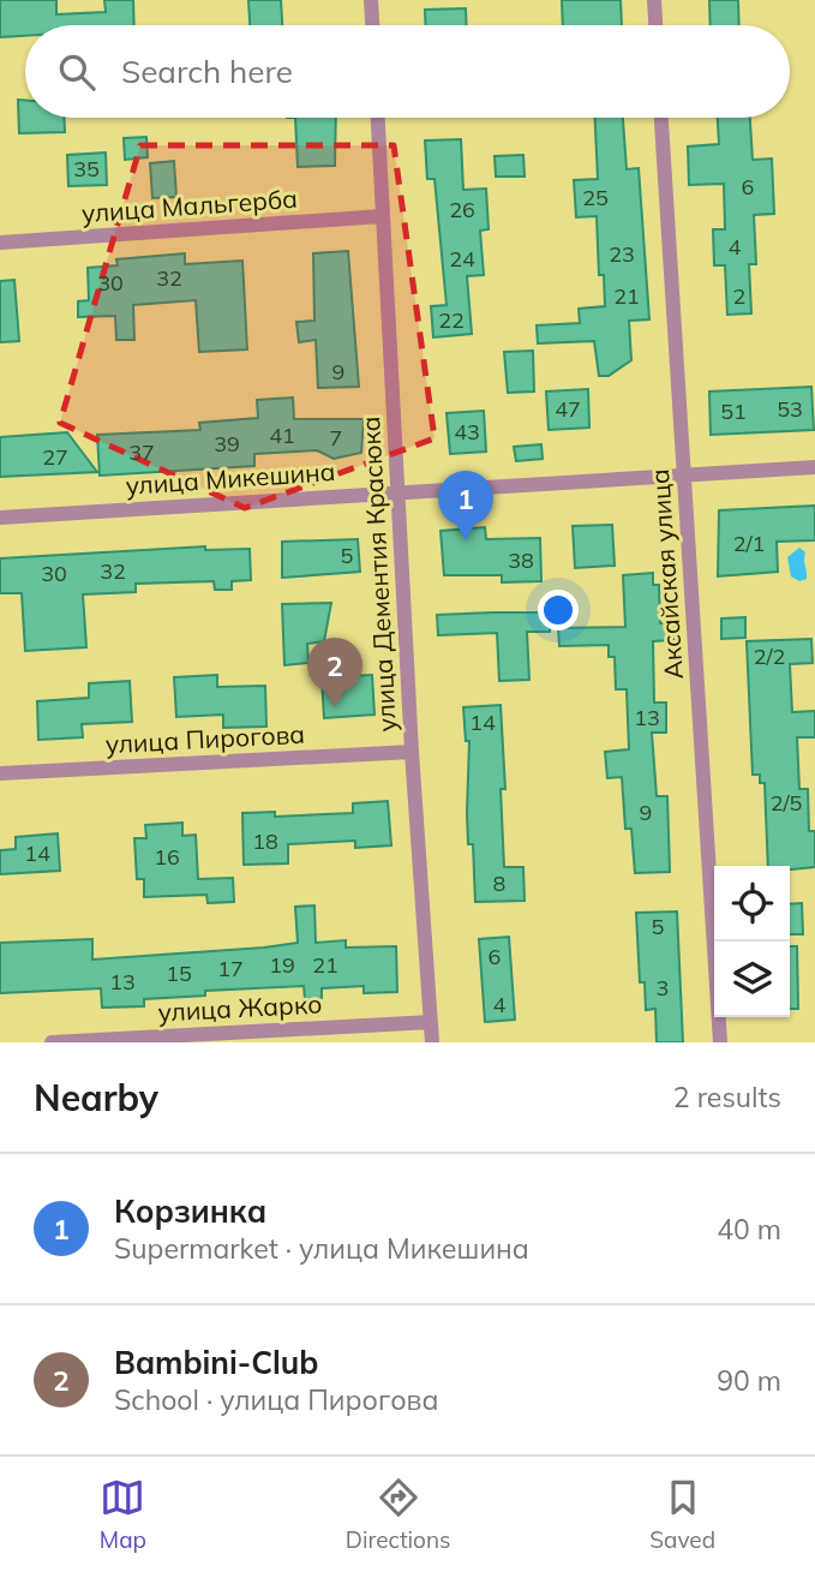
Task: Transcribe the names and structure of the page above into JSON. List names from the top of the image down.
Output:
{
  "streets": {
    "street": [
      "улица Мальгерба",
      "улица Микешина",
      "улица Дементия Красюка",
      "Аксайская улица",
      "улица Пирогова",
      "улица Жарко"
    ]
  },
  "crossings": [
    ["улица Мальгерба", "улица Дементия Красюка"],
    ["улица Микешина", "улица Дементия Красюка"],
    ["улица Микешина", "Аксайская улица"],
    ["улица Дементия Красюка", "улица Пирогова"],
    ["улица Дементия Красюка", "улица Жарко"]
  ],
  "house_numbers": [
    "35",
    "6",
    "25",
    "26",
    "4",
    "23",
    "24",
    "32",
    "30",
    "21",
    "2",
    "22",
    "9",
    "47",
    "53",
    "51",
    "43",
    "41",
    "7",
    "39",
    "37",
    "27",
    "2/1",
    "5",
    "38",
    "32",
    "30",
    "2/2",
    "13",
    "14",
    "2/5",
    "9",
    "18",
    "14",
    "16",
    "8",
    "5",
    "6",
    "19",
    "21",
    "17",
    "15",
    "13",
    "3",
    "4"
  ],
  "page": {
    "search": "Search here",
    "pins": ["1", "2"],
    "heading": ["Nearby", "2 results"],
    "list": [
      {
        "mark": "1",
        "name": "Корзинка",
        "note": "Supermarket · улица Микешина",
        "value": "40 m"
      },
      {
        "mark": "2",
        "name": "Bambini-Club",
        "note": "School · улица Пирогова",
        "value": "90 m"
      }
    ],
    "nav": ["Map", "Directions", "Saved"]
  }
}
